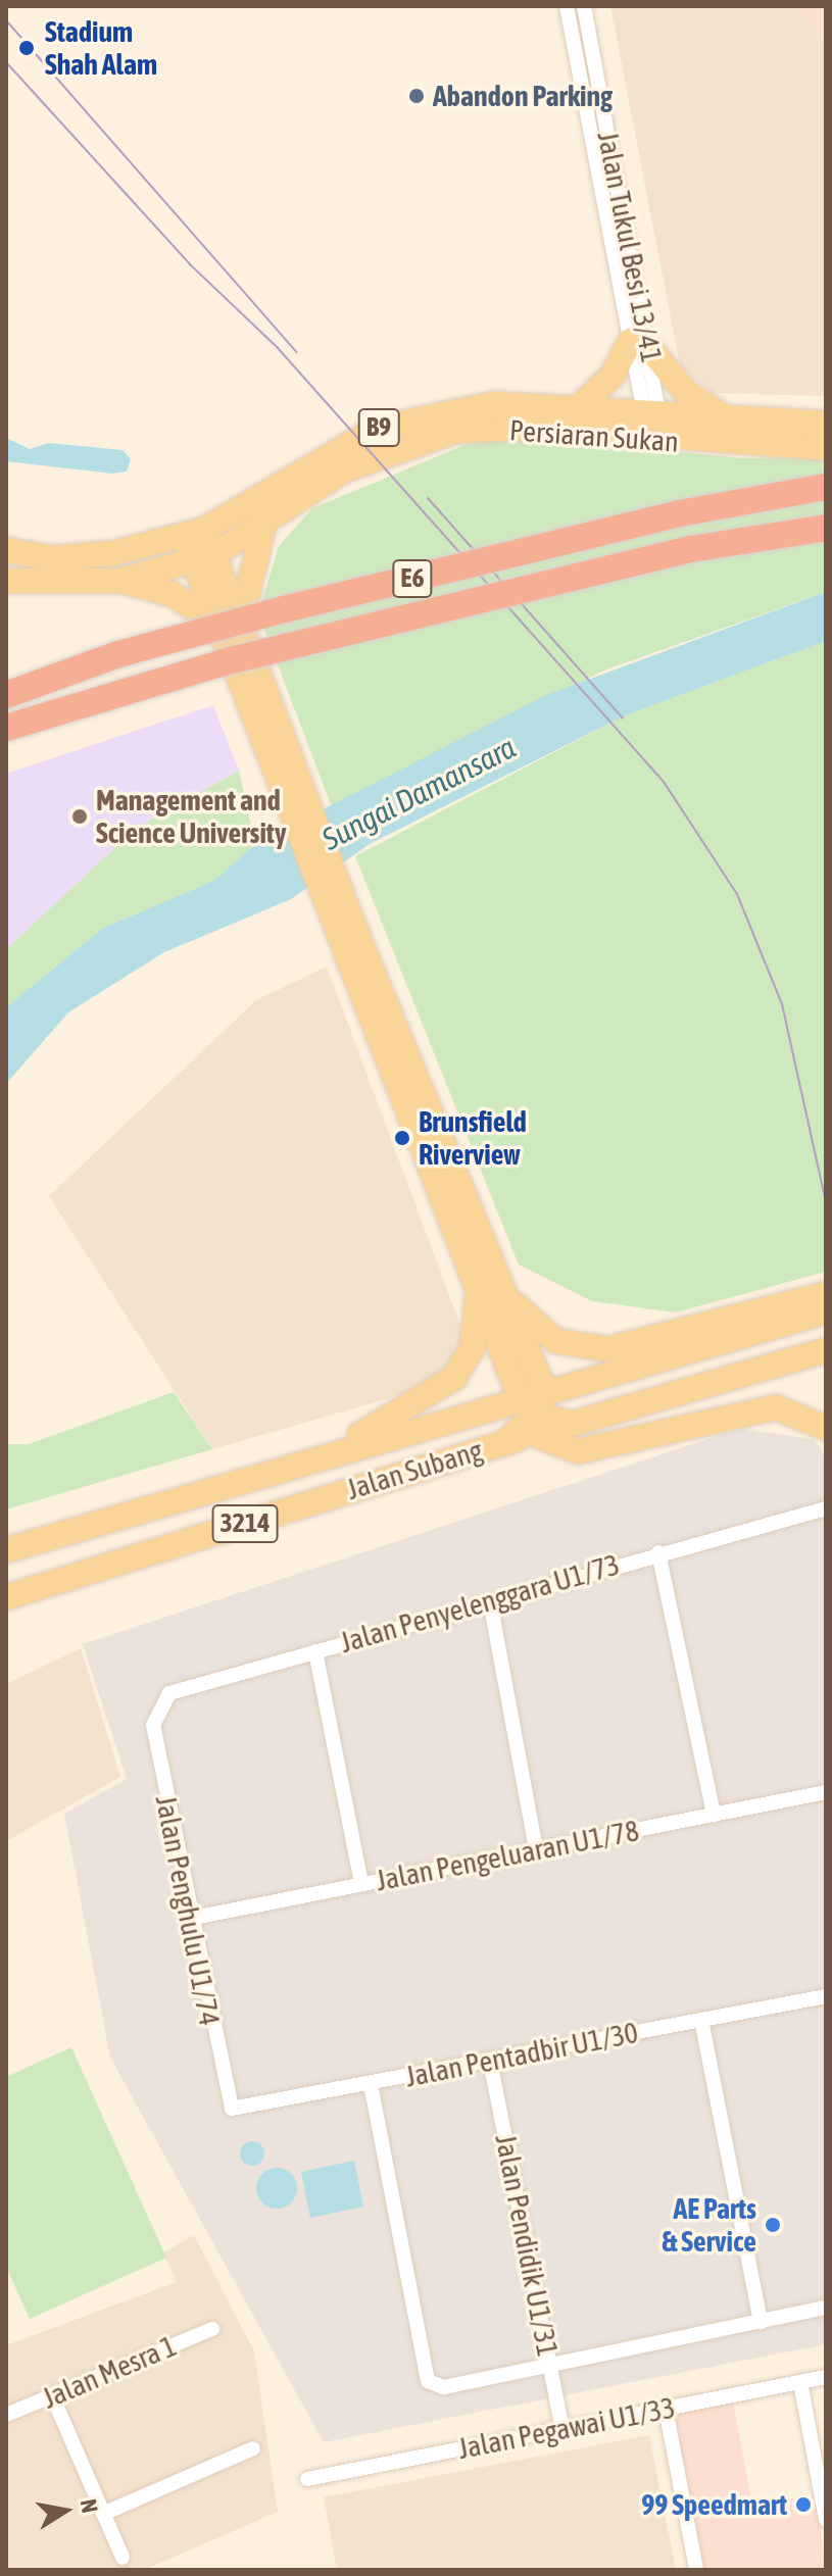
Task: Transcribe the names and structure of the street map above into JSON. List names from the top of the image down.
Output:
{
  "streets": {
    "highway": ["E6"],
    "main road": [
      "B9",
      "Persiaran Sukan",
      "Jalan Subang",
      "3214"
    ],
    "street": [
      "Jalan Tukul Besi 13/41",
      "Jalan Penyelenggara U1/73",
      "Jalan Pengeluaran U1/78",
      "Jalan Penghulu U1/74",
      "Jalan Pentadbir U1/30",
      "Jalan Pendidik U1/31",
      "Jalan Mesra 1",
      "Jalan Pegawai U1/33"
    ]
  },
  "crossings": [
    ["Jalan Tukul Besi 13/41", "Persiaran Sukan"],
    ["Jalan Penyelenggara U1/73", "Jalan Penghulu U1/74"],
    ["Jalan Pengeluaran U1/78", "Jalan Penghulu U1/74"],
    ["Jalan Penghulu U1/74", "Jalan Pentadbir U1/30"],
    ["Jalan Pentadbir U1/30", "Jalan Pendidik U1/31"],
    ["Jalan Pendidik U1/31", "Jalan Pegawai U1/33"]
  ],
  "water": ["Sungai Damansara"],
  "places": [
    "Stadium Shah Alam",
    "Abandon Parking",
    "Management and Science University",
    "Brunsfield Riverview",
    "AE Parts & Service",
    "99 Speedmart"
  ],
  "north": "right"
}
